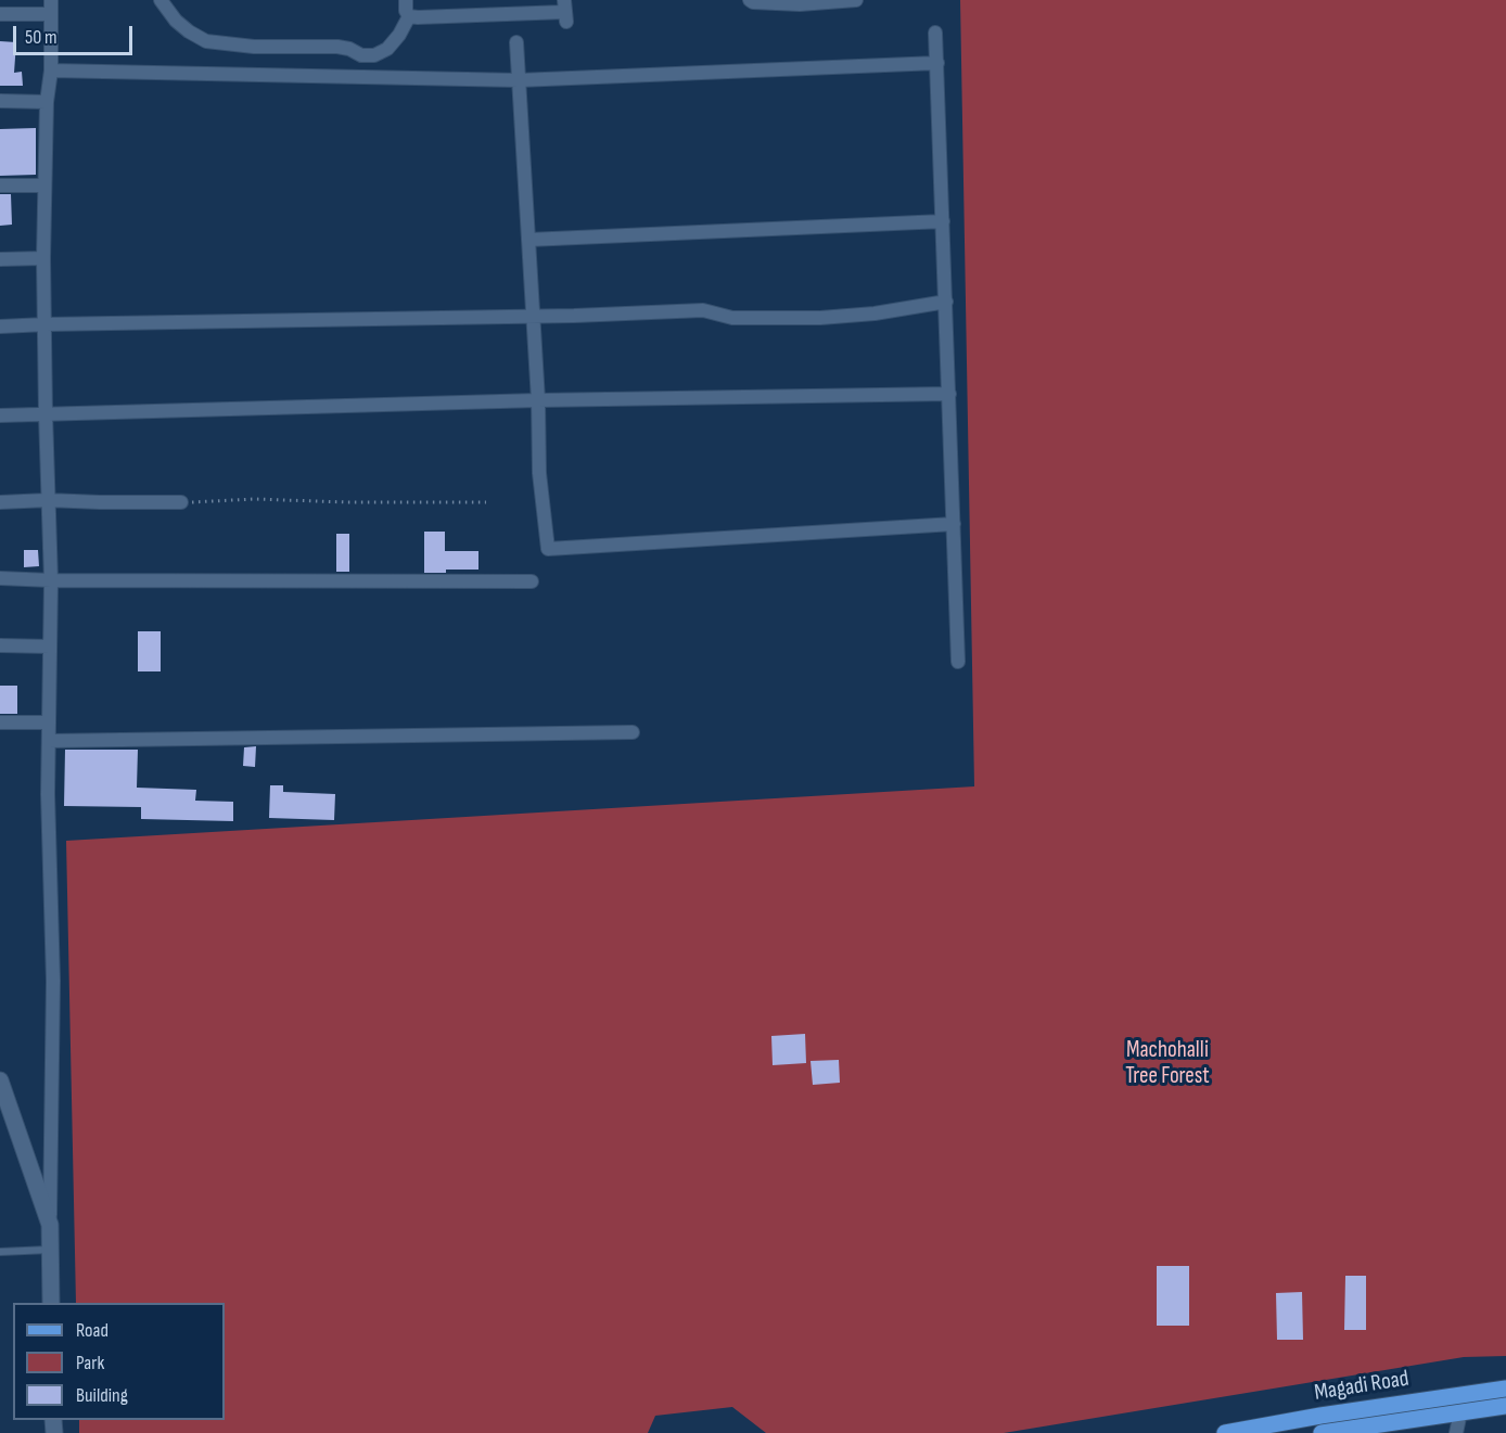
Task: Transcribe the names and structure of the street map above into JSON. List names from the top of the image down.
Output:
{
  "streets": {
    "main road": ["Magadi Road"]
  },
  "parks": ["Machohalli Tree Forest"],
  "legend": ["Road", "Park", "Building"],
  "scale_bar": "50 m"
}
